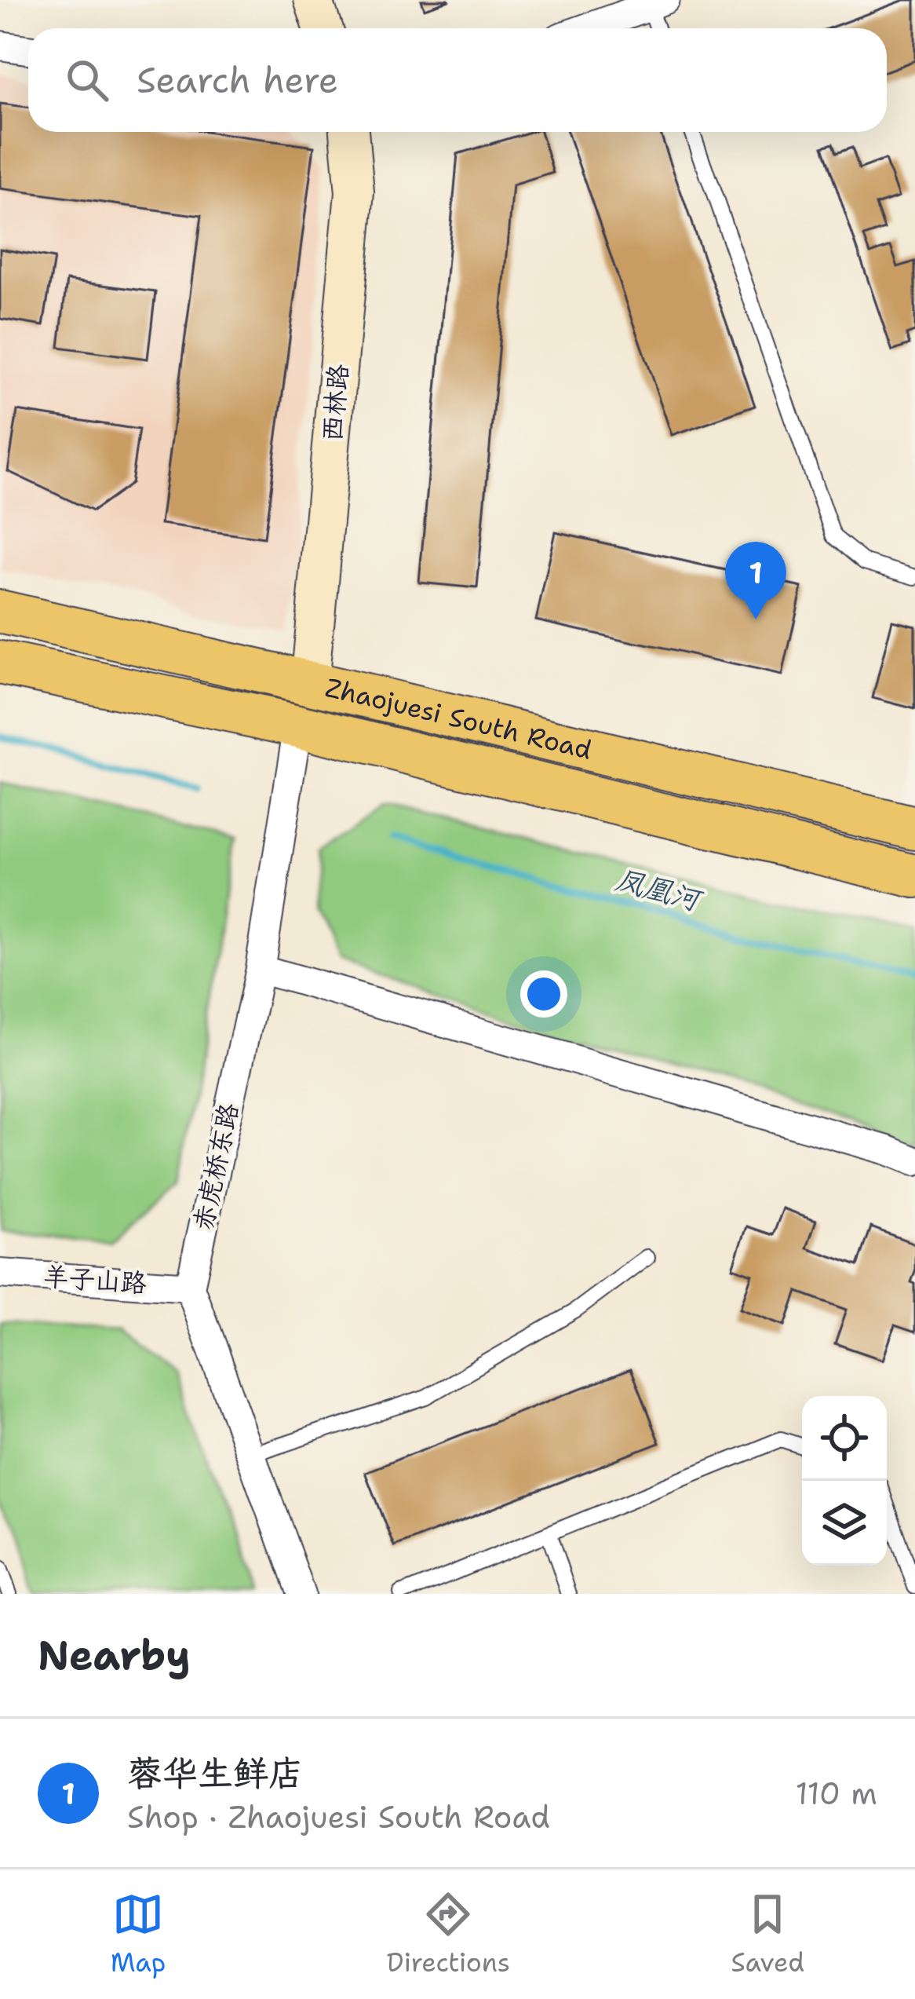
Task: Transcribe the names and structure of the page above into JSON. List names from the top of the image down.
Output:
{
  "streets": {
    "main road": ["Zhaojuesi South Road"],
    "street": ["西林路", "赤虎桥东路", "羊子山路"]
  },
  "crossings": [
    ["西林路", "Zhaojuesi South Road"],
    ["Zhaojuesi South Road", "赤虎桥东路"],
    ["赤虎桥东路", "羊子山路"]
  ],
  "water": ["凤凰河"],
  "page": {
    "search": "Search here",
    "pins": "1",
    "heading": "Nearby",
    "list": [
      {
        "mark": "1",
        "name": "蓉华生鲜店",
        "note": "Shop · Zhaojuesi South Road",
        "value": "110 m"
      }
    ],
    "nav": ["Map", "Directions", "Saved"]
  }
}
